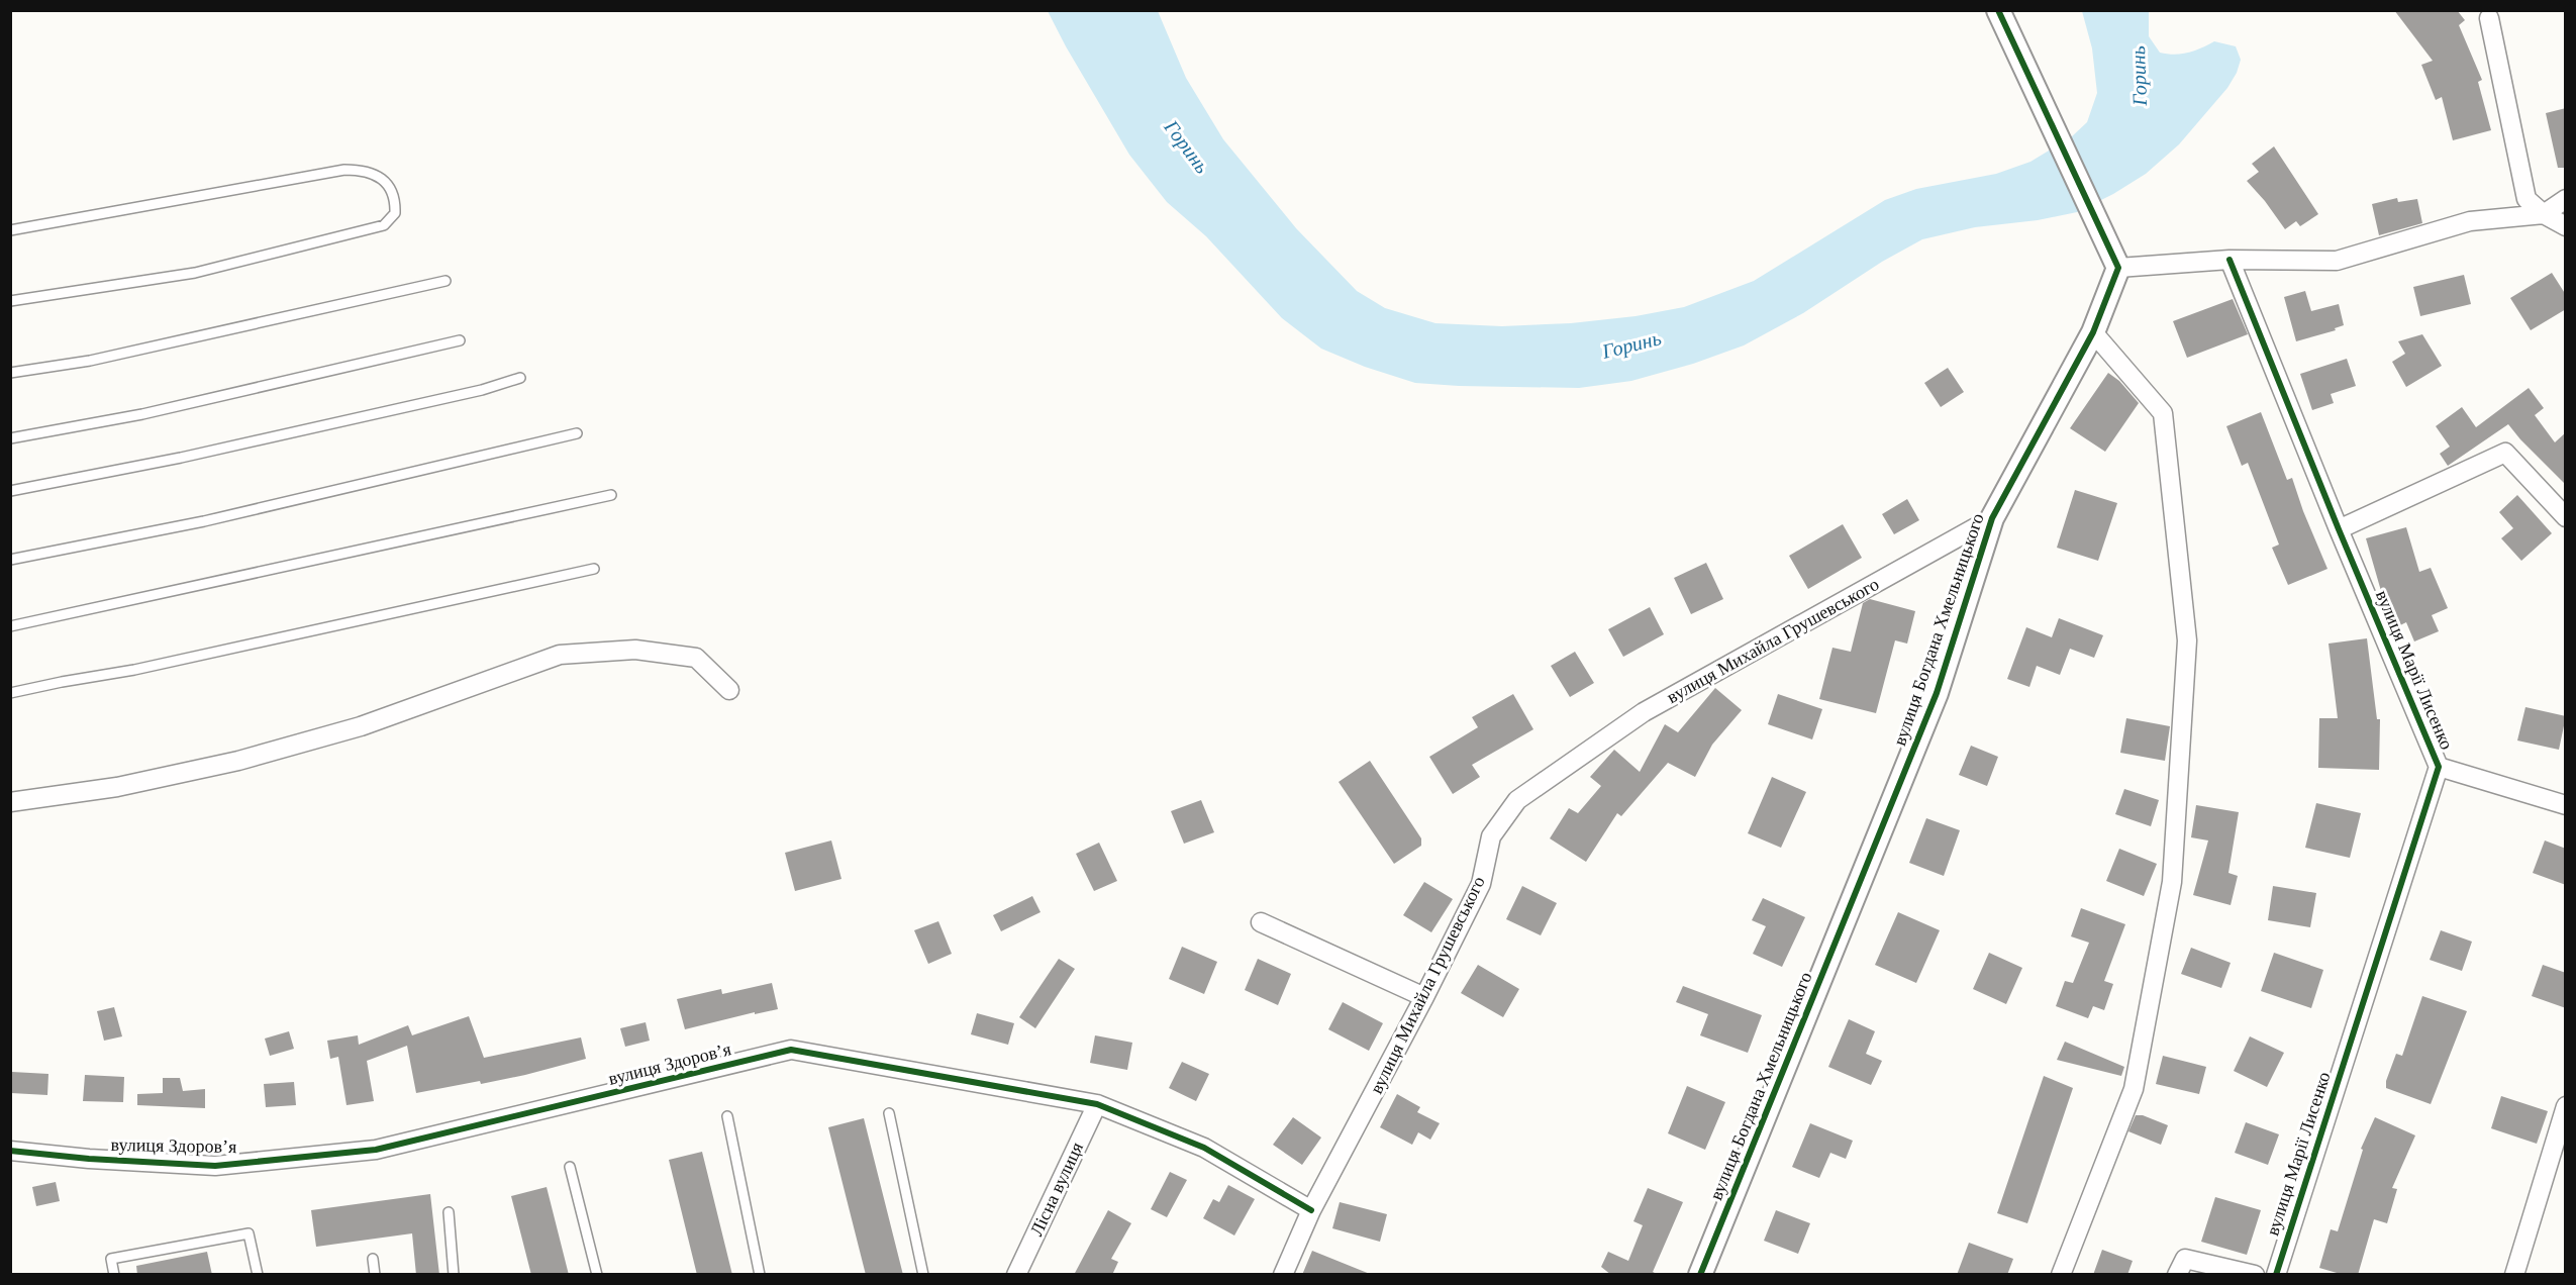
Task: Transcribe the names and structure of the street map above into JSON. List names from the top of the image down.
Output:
{
  "streets": {
    "street": [
      "вулиця Богдана Хмельницького",
      "вулиця Михайла Грушевського",
      "вулиця Марії Лисенко",
      "вулиця Здоровʼя",
      "Лісна вулиця"
    ]
  },
  "crossings": [
    ["вулиця Богдана Хмельницького", "вулиця Михайла Грушевського"],
    ["вулиця Михайла Грушевського", "вулиця Здоровʼя"],
    ["вулиця Здоровʼя", "Лісна вулиця"]
  ],
  "water": ["Горинь"]
}
